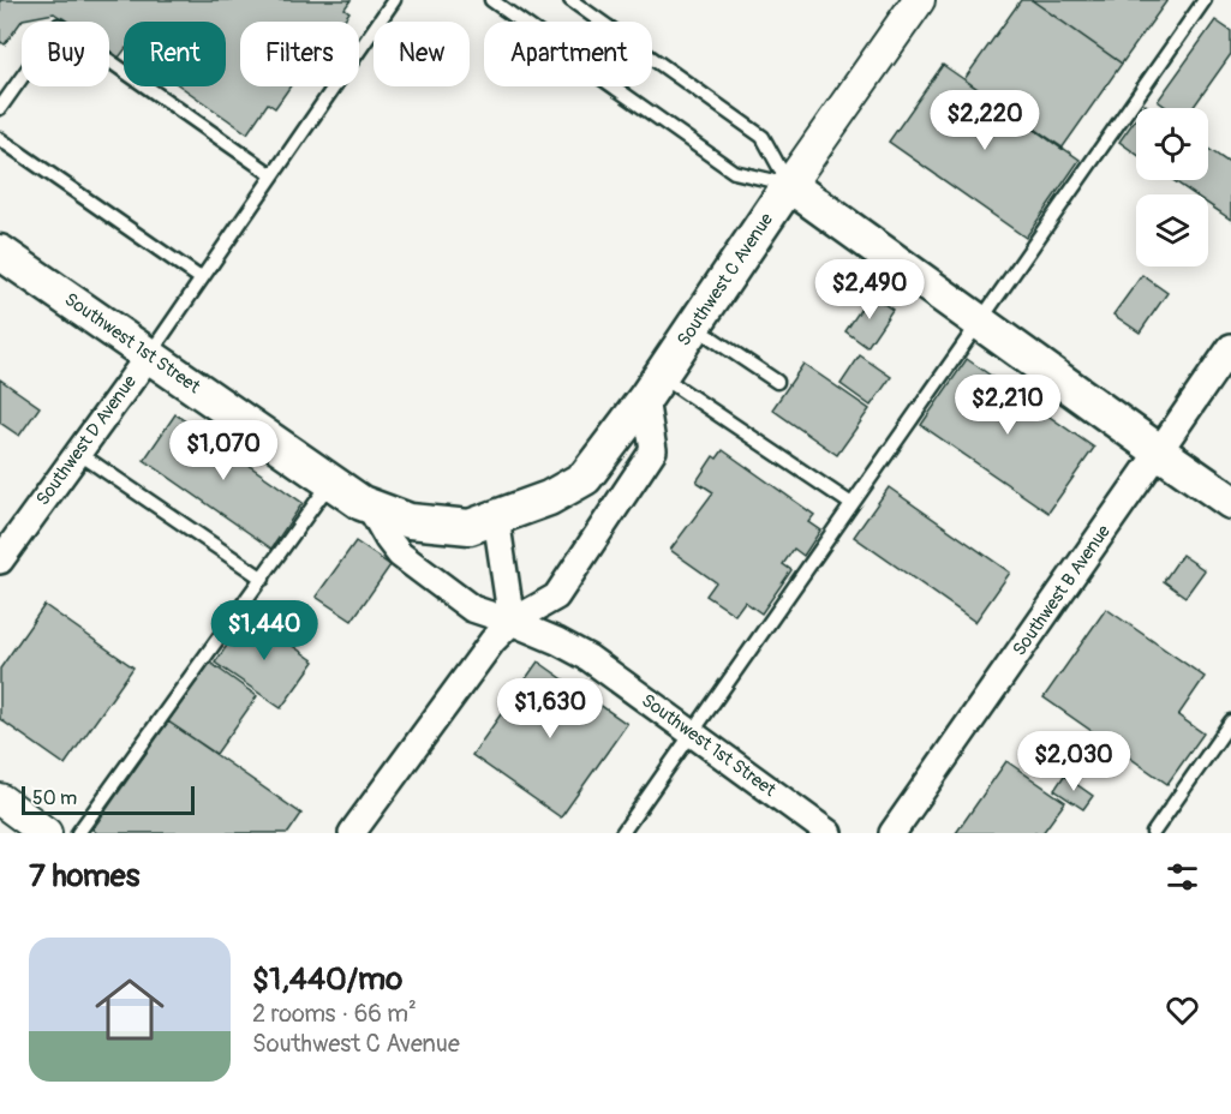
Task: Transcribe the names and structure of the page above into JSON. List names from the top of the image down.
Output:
{
  "streets": {
    "main road": ["Southwest C Avenue", "Southwest 1st Street"],
    "street": ["Southwest D Avenue", "Southwest B Avenue"]
  },
  "crossings": [
    ["Southwest C Avenue", "Southwest 1st Street"],
    ["Southwest 1st Street", "Southwest D Avenue"]
  ],
  "scale_bar": "50 m",
  "page": {
    "chip": [
      "Buy",
      "Rent",
      "Filters",
      "New",
      "Apartment"
    ],
    "price": [
      "$2,220",
      "$2,490",
      "$2,210",
      "$1,070",
      "$1,440",
      "$1,630",
      "$2,030"
    ],
    "scale": "50 m",
    "heading": "7 homes",
    "list": [
      {
        "name": "$1,440/mo",
        "note": "2 rooms · 66 m² · Southwest C Avenue"
      }
    ]
  }
}
